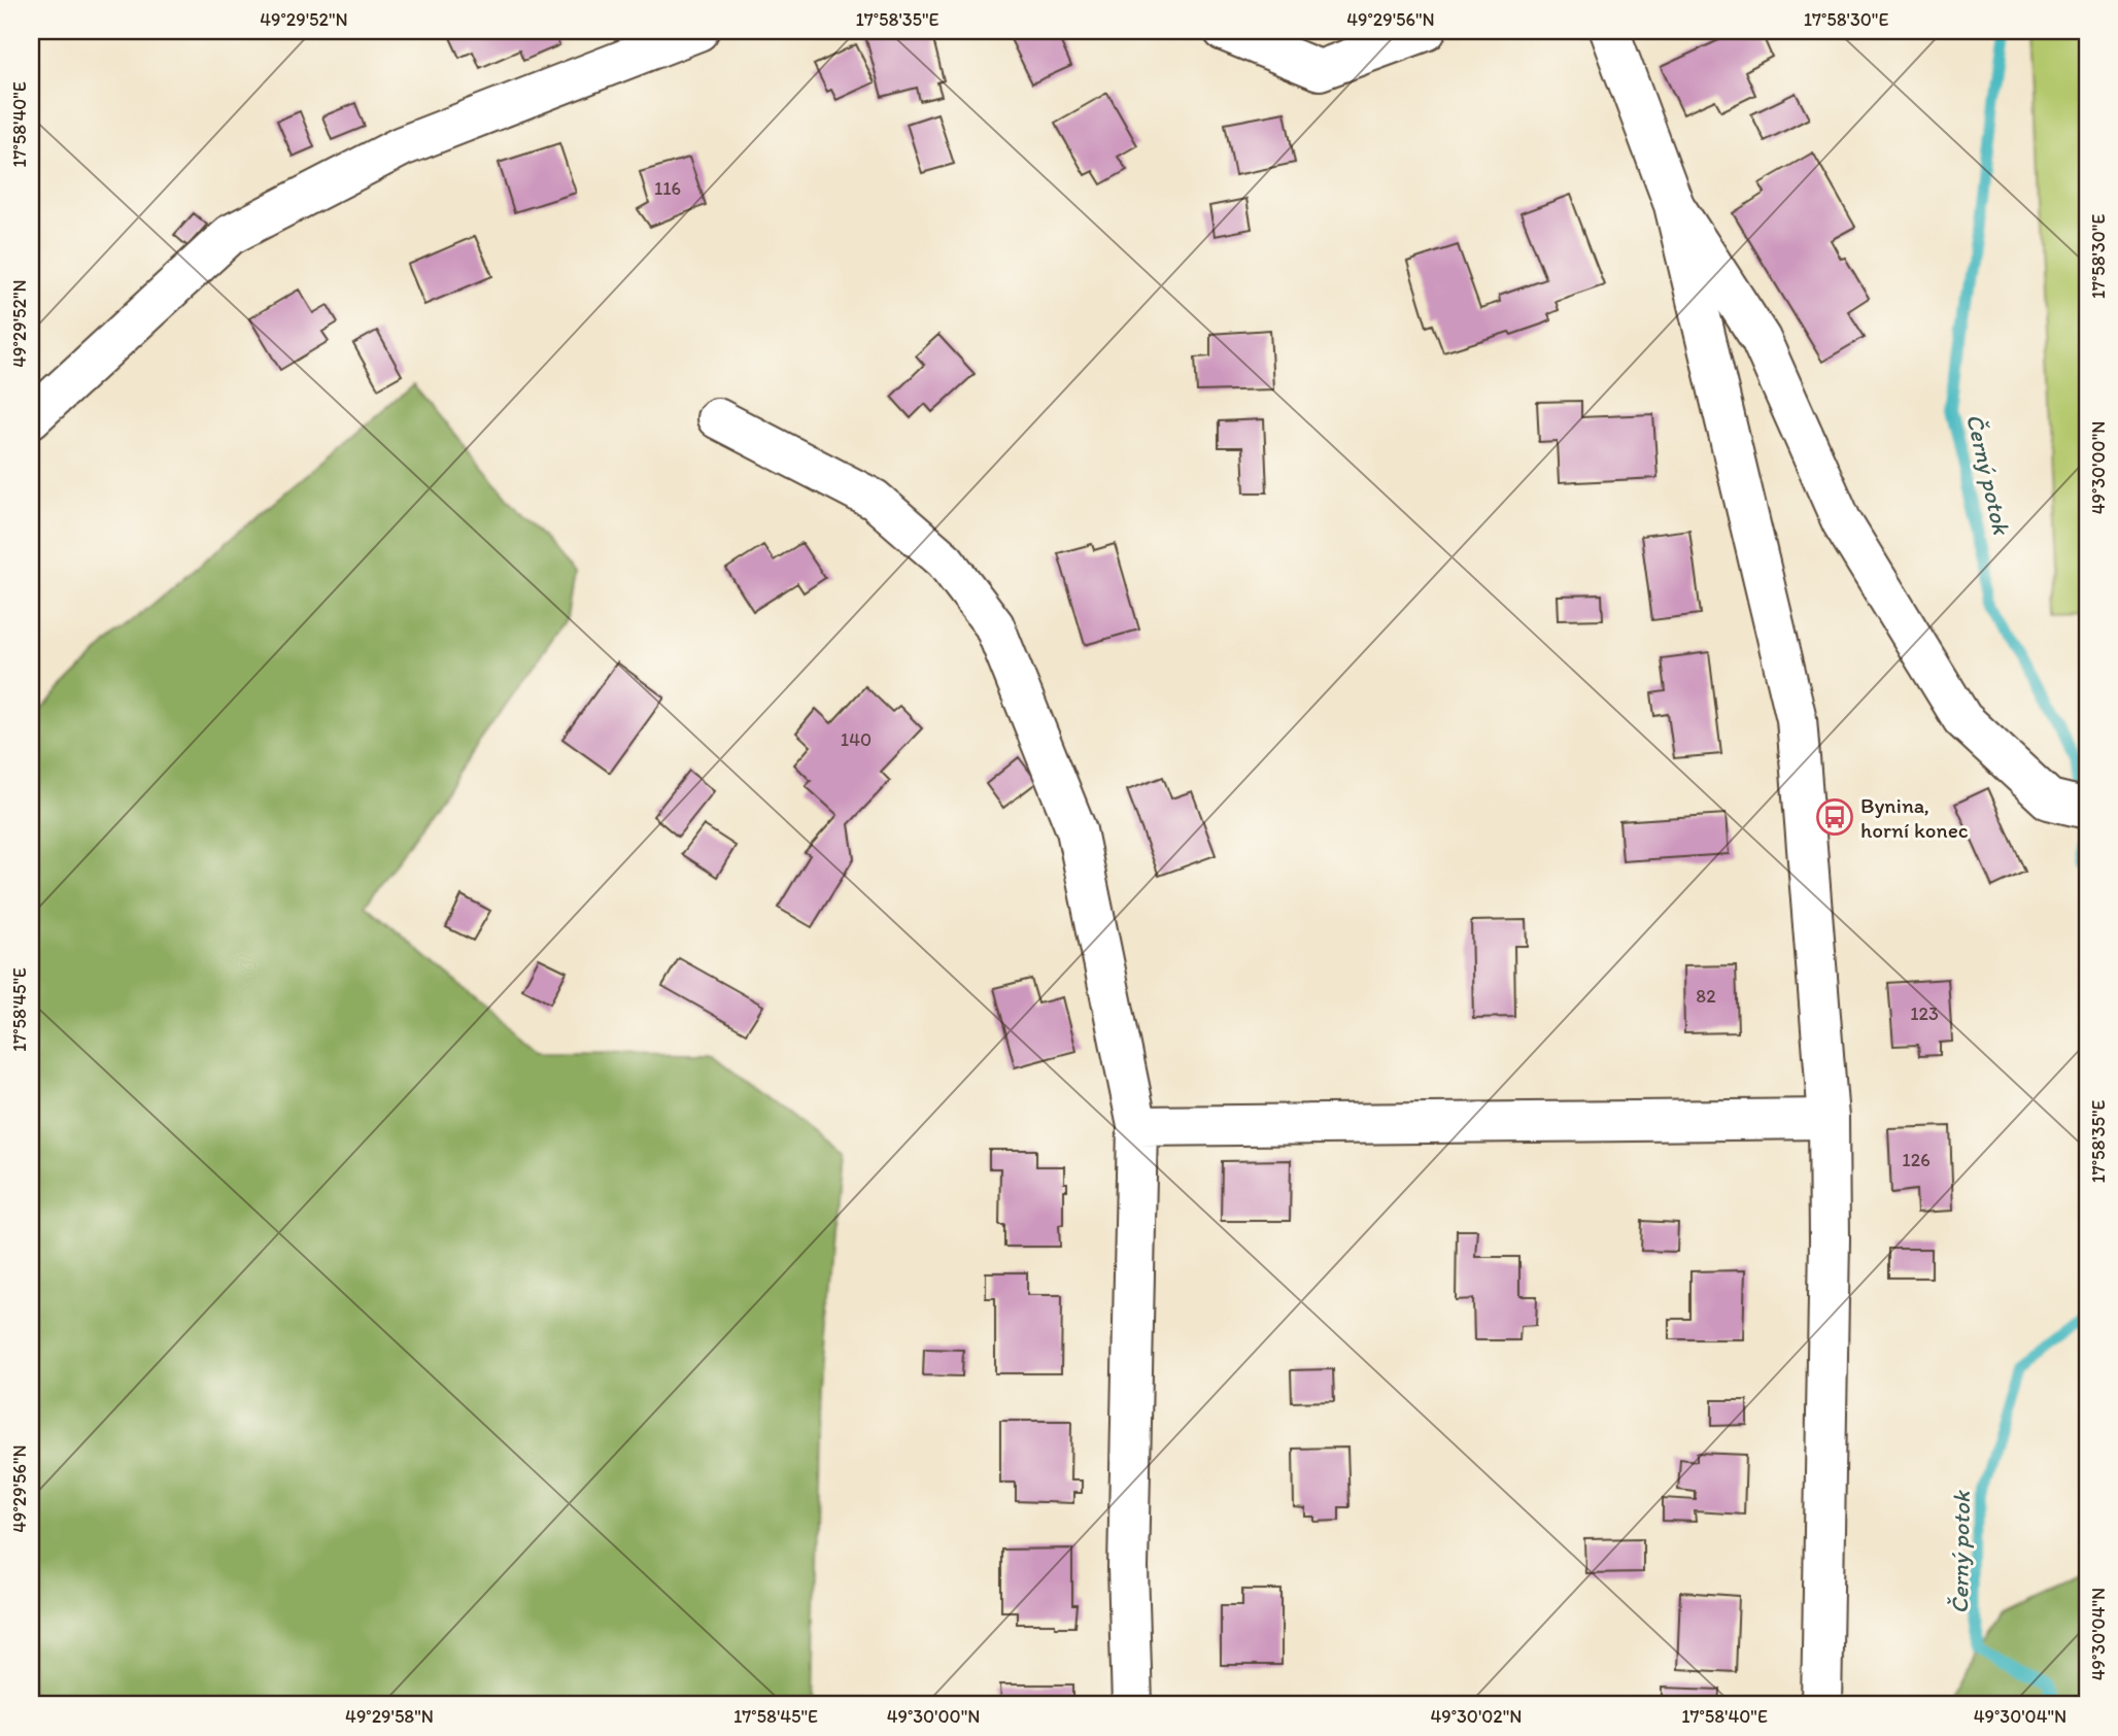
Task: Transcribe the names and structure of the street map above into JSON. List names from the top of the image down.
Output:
{
  "water": ["Černý potok"],
  "places": {
    "bus stop": ["Bynina, horní konec"]
  },
  "house_numbers": [
    "116",
    "140",
    "82",
    "123",
    "126"
  ],
  "coordinates": [
    "49°29'52\"N",
    "17°58'35\"E",
    "49°29'56\"N",
    "17°58'30\"E",
    "17°58'40\"E",
    "49°30'00\"N",
    "17°58'45\"E",
    "49°30'04\"N",
    "49°29'58\"N",
    "49°30'02\"N"
  ]
}
